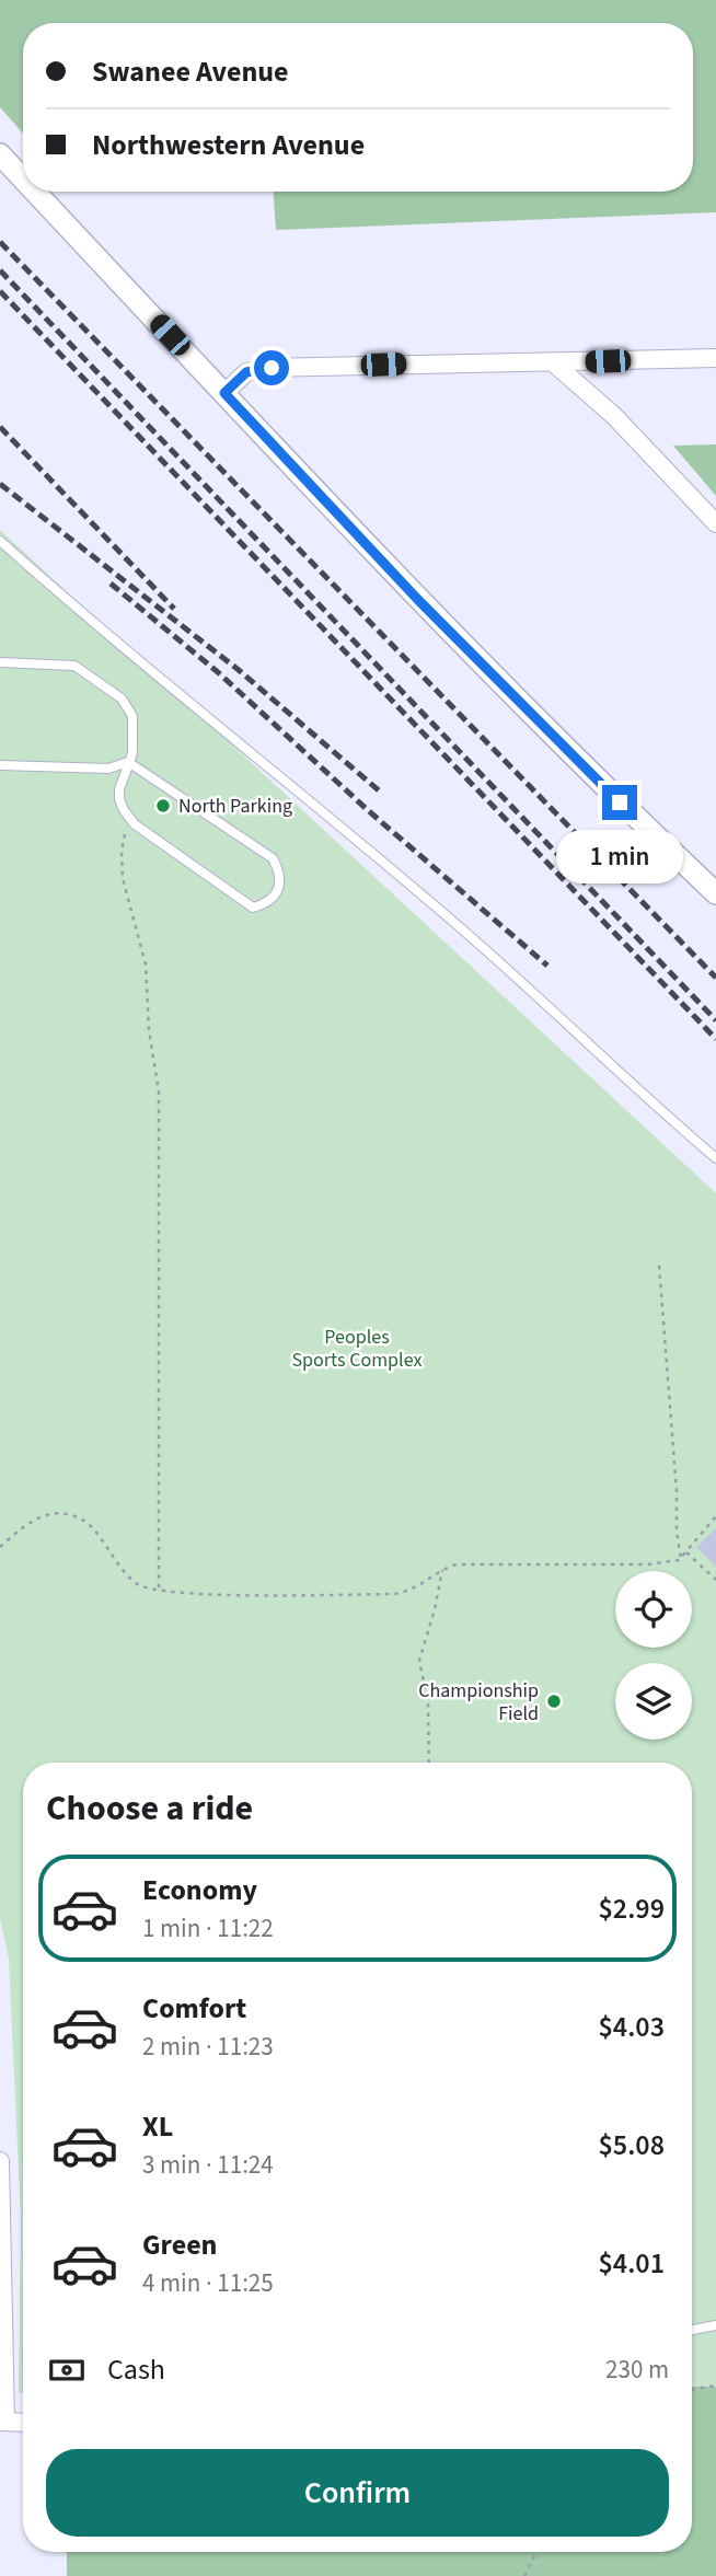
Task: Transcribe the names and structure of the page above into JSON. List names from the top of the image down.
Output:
{
  "parks": ["Peoples Sports Complex"],
  "places": ["North Parking", "Championship Field"],
  "page": {
    "banner": ["Swanee Avenue", "Northwestern Avenue"],
    "bubble": "1 min",
    "heading": "Choose a ride",
    "list": [
      {
        "name": "Economy",
        "note": "1 min · 11:22",
        "value": "$2.99"
      },
      {
        "name": "Comfort",
        "note": "2 min · 11:23",
        "value": "$4.03"
      },
      {
        "name": "XL",
        "note": "3 min · 11:24",
        "value": "$5.08"
      },
      {
        "name": "Green",
        "note": "4 min · 11:25",
        "value": "$4.01"
      }
    ],
    "pay": ["Cash", "230 m"],
    "buttons": "Confirm"
  }
}
